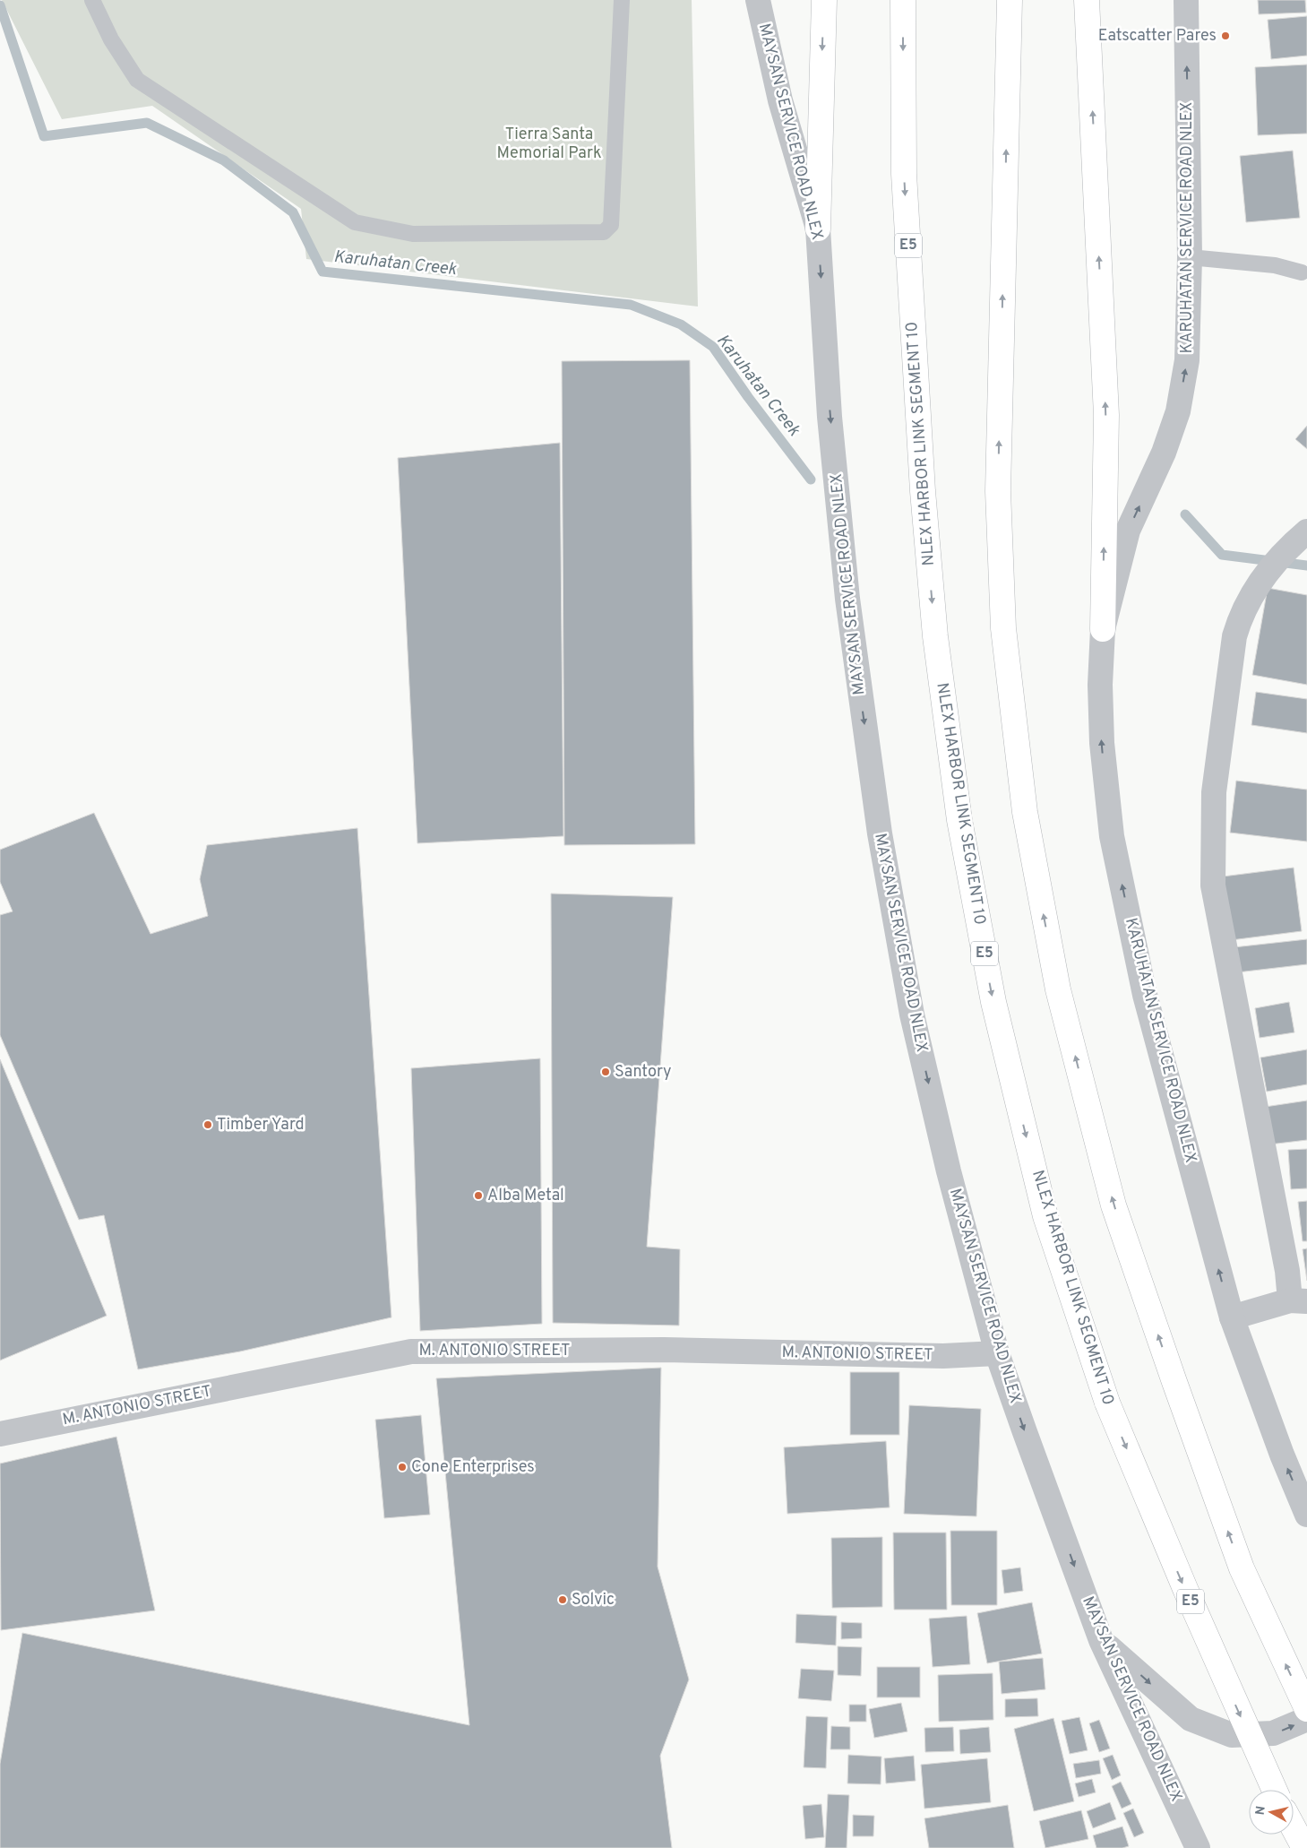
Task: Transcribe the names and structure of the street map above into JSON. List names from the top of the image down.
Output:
{
  "streets": {
    "highway": ["E5", "NLEX HARBOR LINK SEGMENT 10"],
    "street": ["MAYSAN SERVICE ROAD NLEX", "KARUHATAN SERVICE ROAD NLEX", "M. ANTONIO STREET"]
  },
  "crossings": [
    ["MAYSAN SERVICE ROAD NLEX", "M. ANTONIO STREET"]
  ],
  "one_way": ["MAYSAN SERVICE ROAD NLEX"],
  "water": ["Karuhatan Creek"],
  "parks": ["Tierra Santa Memorial Park"],
  "places": [
    "Eatscatter Pares",
    "Santory",
    "Timber Yard",
    "Alba Metal",
    "Cone Enterprises",
    "Solvic"
  ],
  "north": "left"
}
